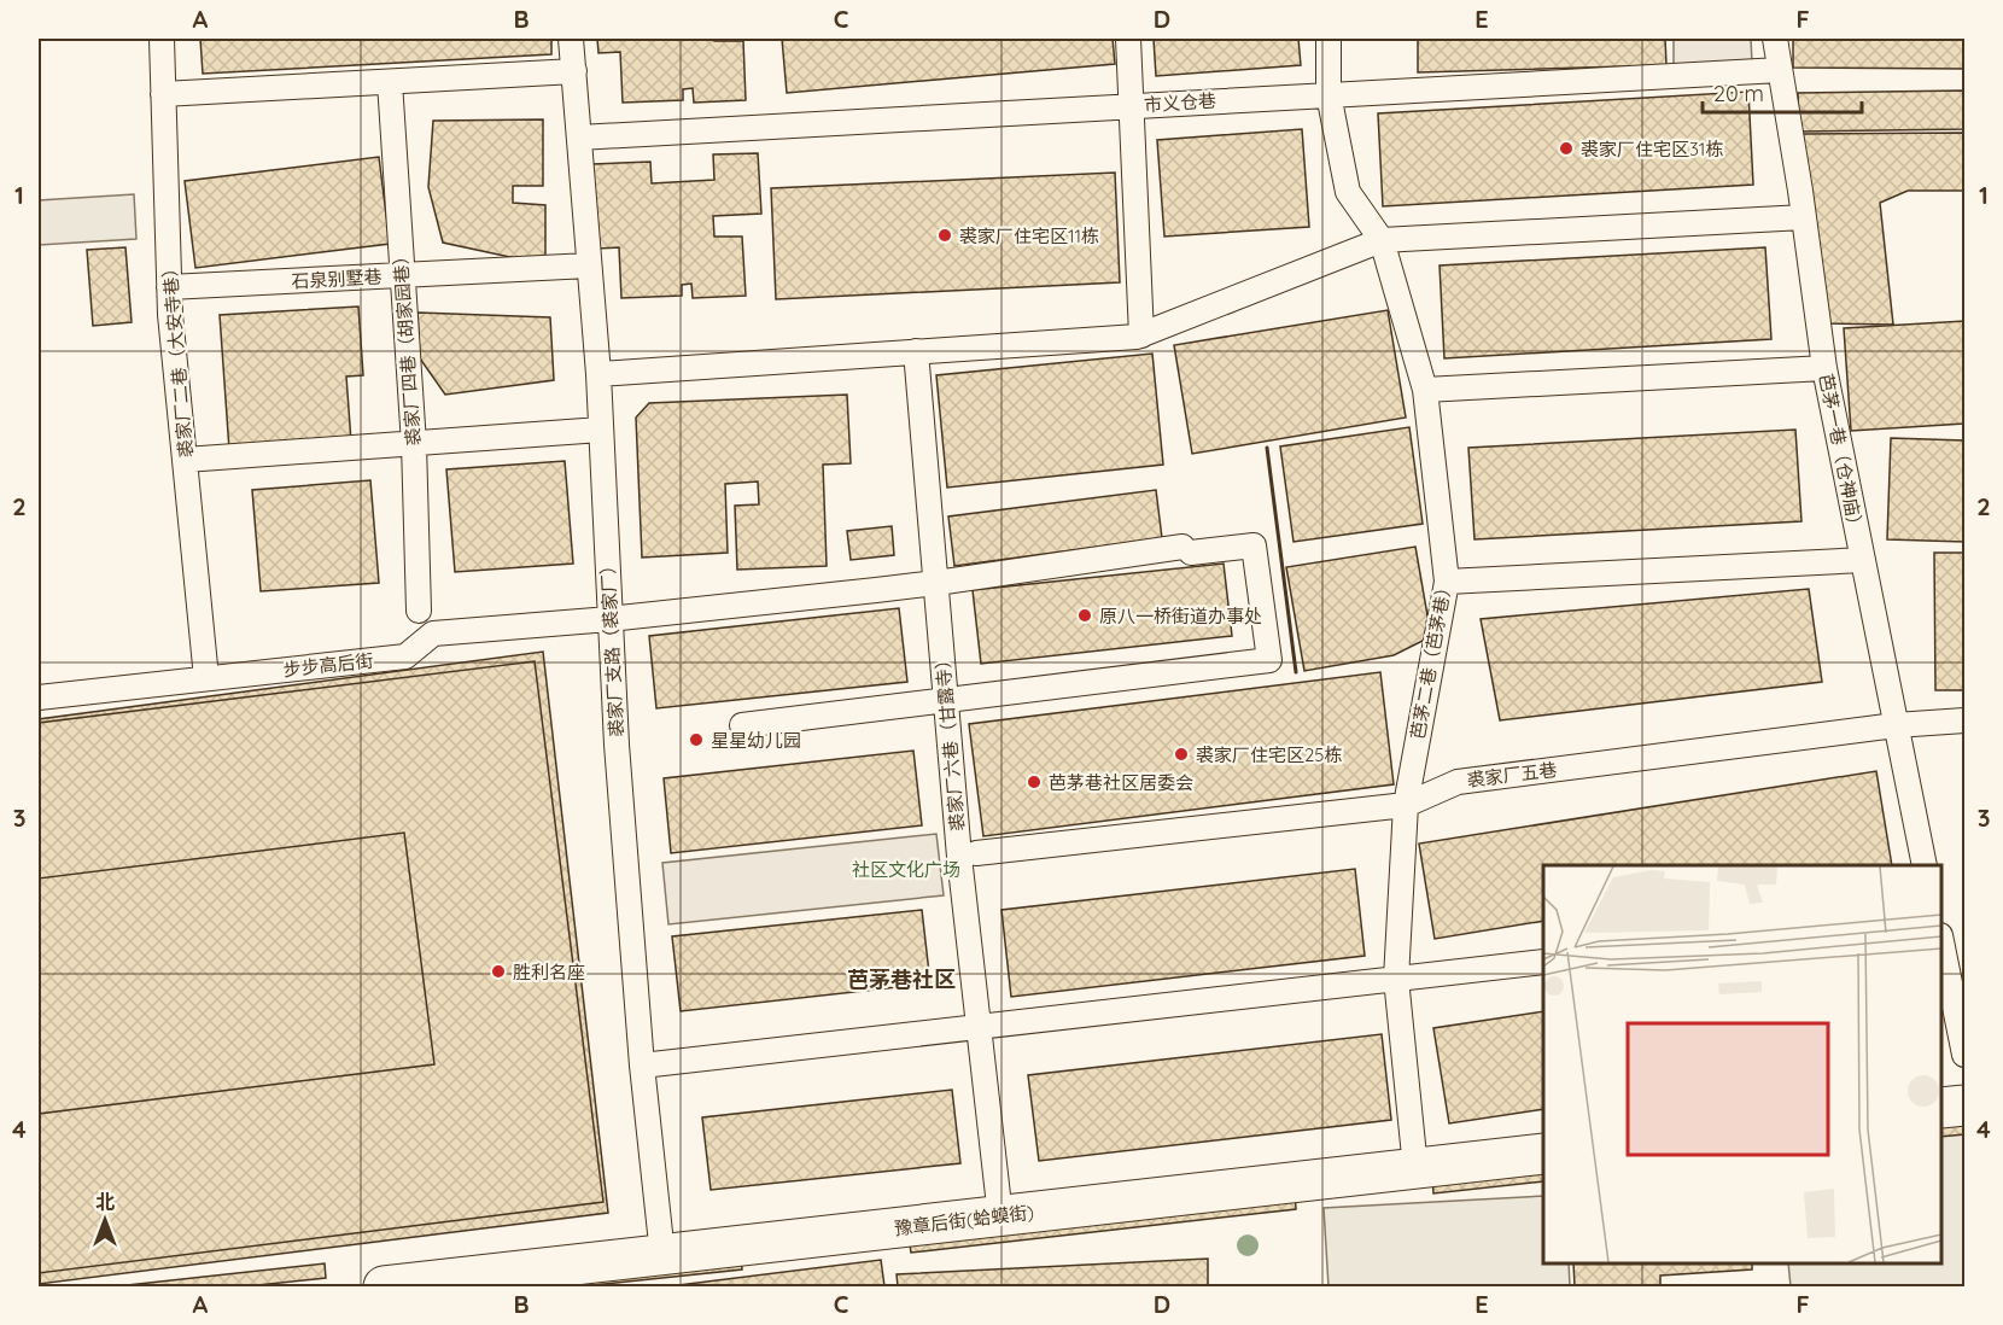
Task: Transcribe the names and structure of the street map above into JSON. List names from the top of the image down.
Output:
{
  "streets": {
    "street": ["豫章后街(蛤蟆街)"],
    "lane": [
      "市义仓巷",
      "石泉别墅巷",
      "裘家厂四巷（胡家园巷）",
      "裘家厂二巷（大安寺巷）",
      "芭茅一巷（仓神庙）",
      "裘家厂支路（裘家厂）",
      "芭茅二巷（芭茅巷）",
      "步步高后街",
      "裘家厂六巷（甘露寺）",
      "裘家厂五巷"
    ]
  },
  "crossings": [
    ["市义仓巷", "芭茅一巷（仓神庙）"],
    ["市义仓巷", "裘家厂支路（裘家厂）"],
    ["市义仓巷", "芭茅二巷（芭茅巷）"],
    ["石泉别墅巷", "裘家厂四巷（胡家园巷）"],
    ["石泉别墅巷", "裘家厂二巷（大安寺巷）"],
    ["石泉别墅巷", "裘家厂支路（裘家厂）"],
    ["裘家厂二巷（大安寺巷）", "步步高后街"],
    ["芭茅一巷（仓神庙）", "裘家厂五巷"],
    ["裘家厂支路（裘家厂）", "步步高后街"],
    ["裘家厂支路（裘家厂）", "豫章后街(蛤蟆街)"],
    ["芭茅二巷（芭茅巷）", "裘家厂五巷"],
    ["芭茅二巷（芭茅巷）", "豫章后街(蛤蟆街)"],
    ["步步高后街", "裘家厂六巷（甘露寺）"],
    ["裘家厂六巷（甘露寺）", "豫章后街(蛤蟆街)"]
  ],
  "districts": ["芭茅巷社区"],
  "parks": ["社区文化广场"],
  "places": [
    "裘家厂住宅区31栋",
    "裘家厂住宅区11栋",
    "原八一桥街道办事处",
    "星星幼儿园",
    "裘家厂住宅区25栋",
    "芭茅巷社区居委会",
    "胜利名座"
  ],
  "scale_bar": "20 m",
  "north": "top",
  "grid": {
    "columns": [
      "A",
      "B",
      "C",
      "D",
      "E",
      "F"
    ],
    "rows": [
      "1",
      "2",
      "3",
      "4"
    ]
  }
}
